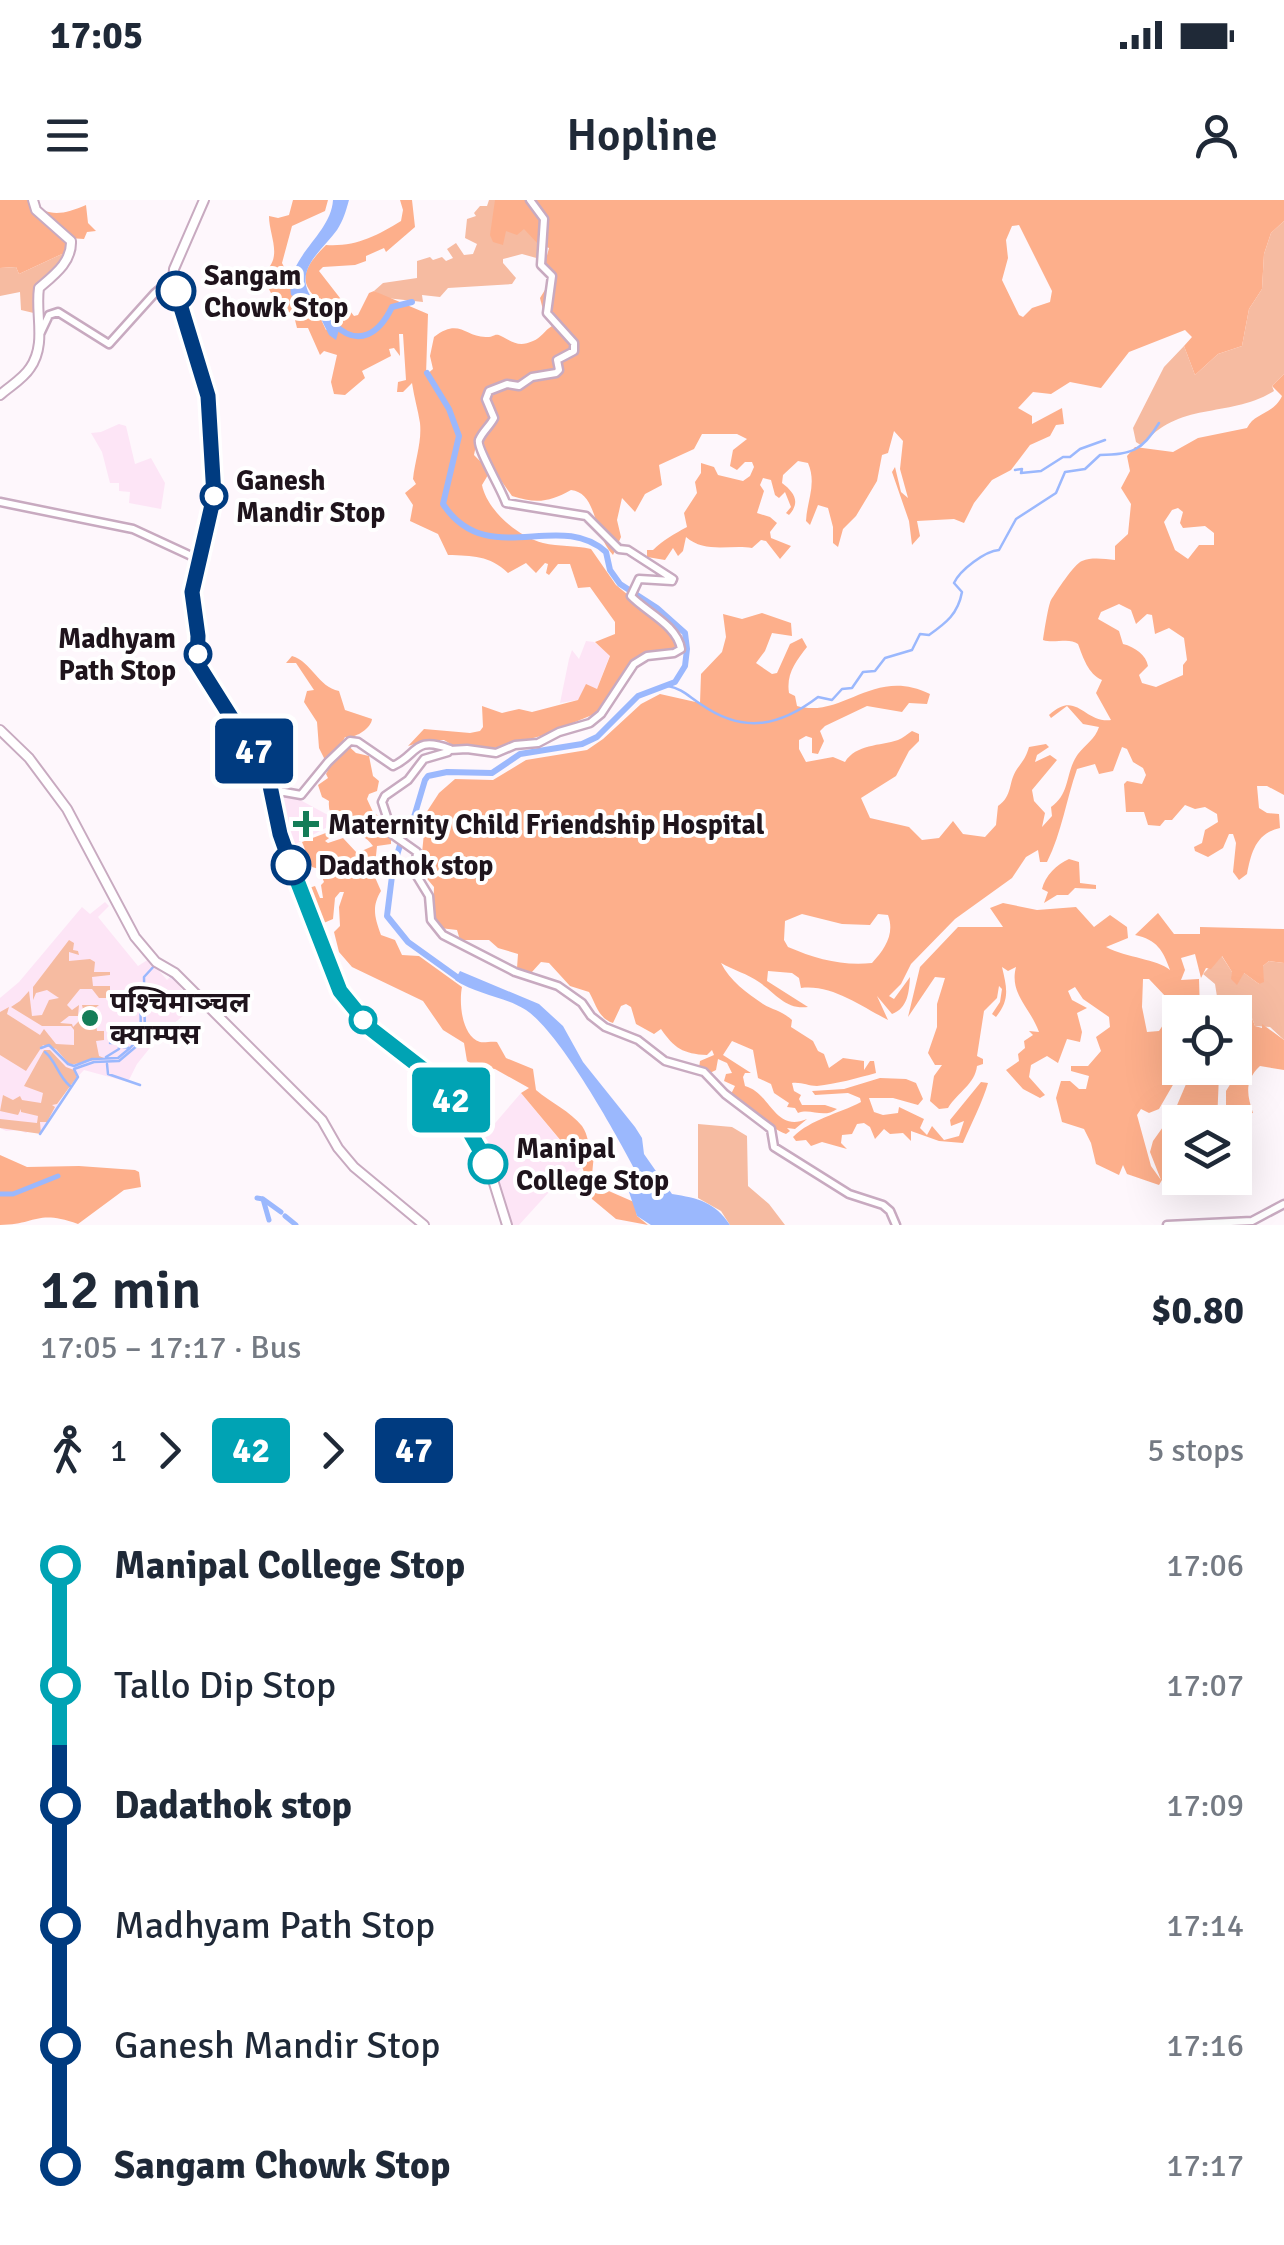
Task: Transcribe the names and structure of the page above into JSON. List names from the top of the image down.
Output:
{
  "places": {
    "other": [
      "Sangam Chowk Stop",
      "Ganesh Mandir Stop",
      "Madhyam Path Stop",
      "Dadathok stop",
      "पश्‍चिमाञ्‍चल क्याम्पस",
      "Manipal College Stop"
    ],
    "health": ["Maternity Child Friendship Hospital"]
  },
  "lines": ["bus line 47", "bus line 42"],
  "page": {
    "status": "17:05",
    "header": "Hopline",
    "on_map": ["42", "47"],
    "heading": ["12 min", "17:05 – 17:17 · Bus", "$0.80"],
    "legs": [
      "1",
      "42",
      "47",
      "5 stops"
    ],
    "list": [
      {
        "name": "Manipal College Stop",
        "value": "17:06"
      },
      {
        "name": "Tallo Dip Stop",
        "value": "17:07"
      },
      {
        "name": "Dadathok stop",
        "value": "17:09"
      },
      {
        "name": "Madhyam Path Stop",
        "value": "17:14"
      },
      {
        "name": "Ganesh Mandir Stop",
        "value": "17:16"
      },
      {
        "name": "Sangam Chowk Stop",
        "value": "17:17"
      }
    ]
  }
}
